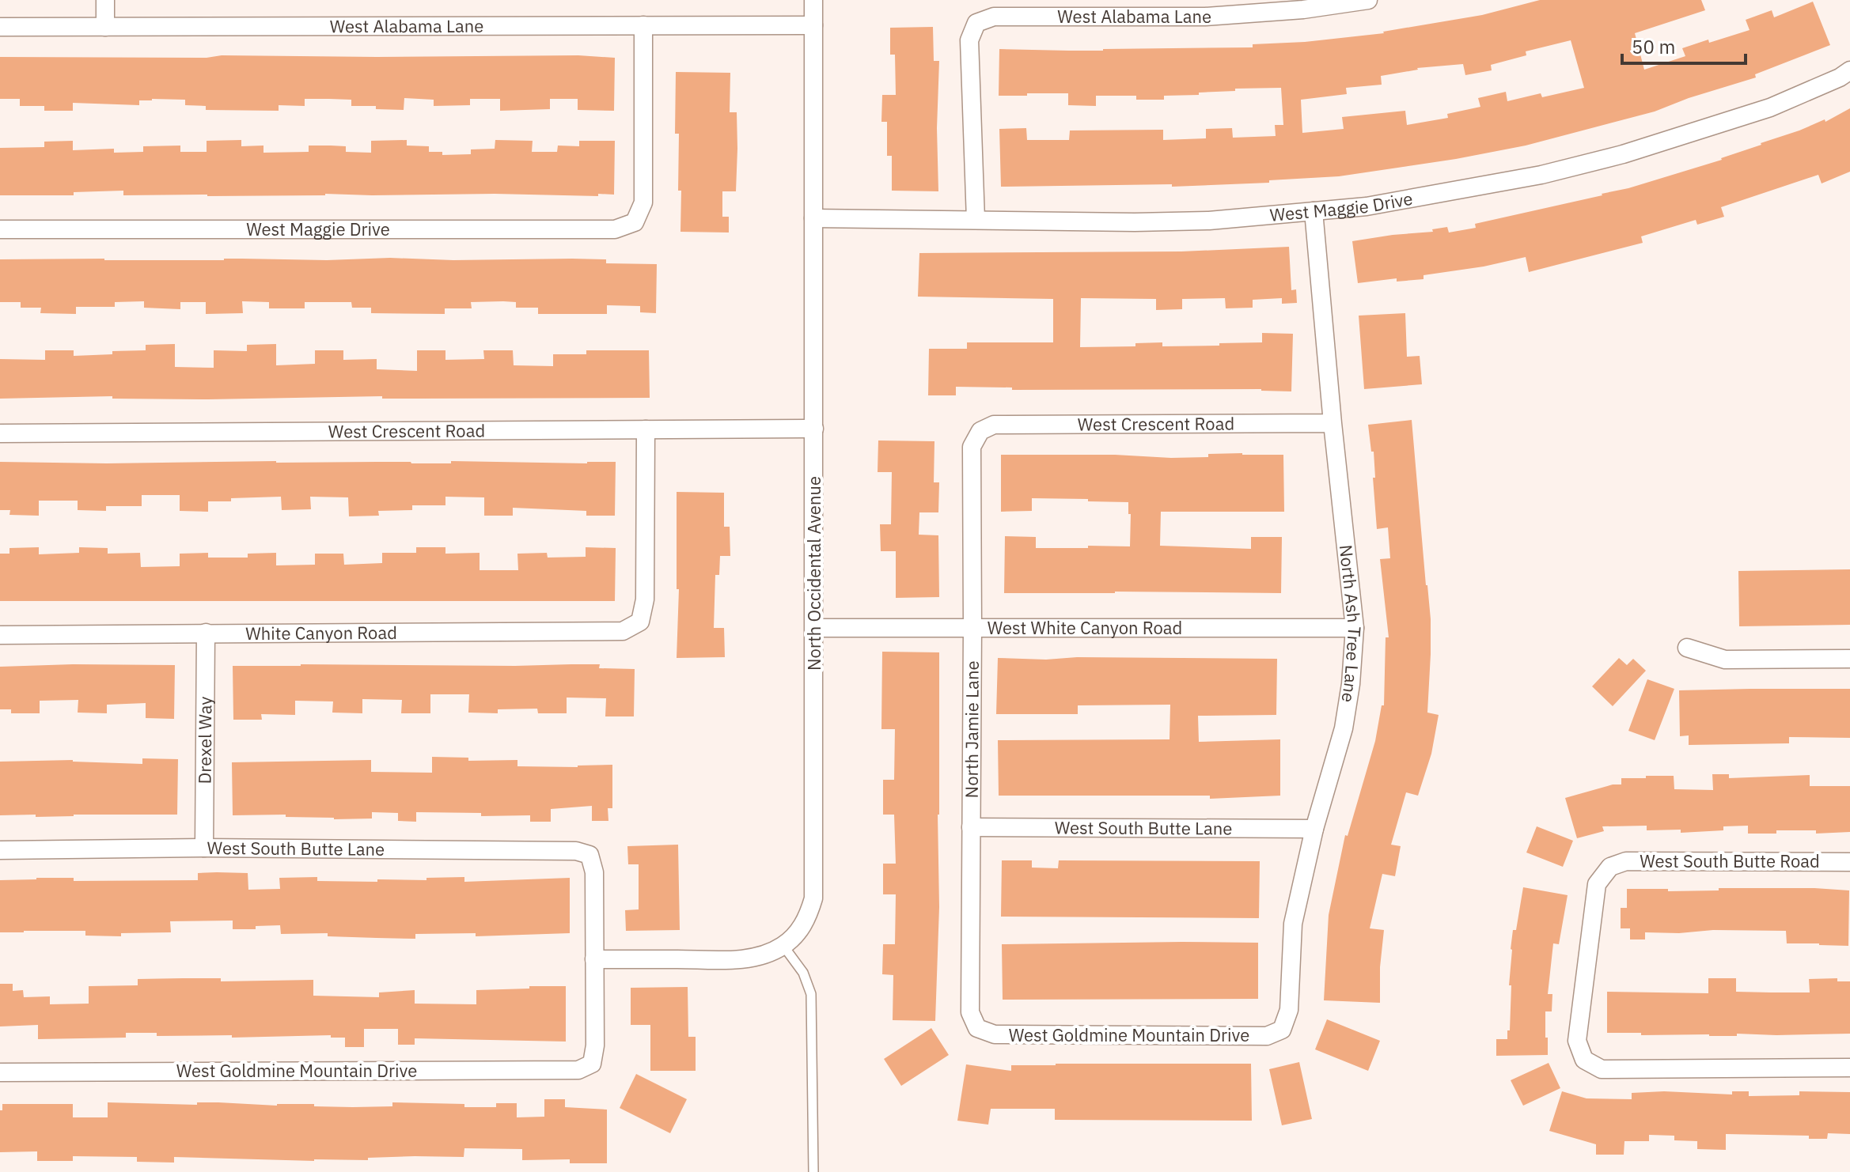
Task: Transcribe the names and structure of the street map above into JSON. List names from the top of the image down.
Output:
{
  "streets": {
    "street": [
      "West Alabama Lane",
      "West Maggie Drive",
      "West Crescent Road",
      "North Occidental Avenue",
      "North Ash Tree Lane",
      "West White Canyon Road",
      "White Canyon Road",
      "North Jamie Lane",
      "Drexel Way",
      "West South Butte Lane",
      "West South Butte Road",
      "West Goldmine Mountain Drive"
    ]
  },
  "crossings": [
    ["West Alabama Lane", "West Maggie Drive"],
    ["West Alabama Lane", "North Occidental Avenue"],
    ["West Maggie Drive", "North Occidental Avenue"],
    ["West Maggie Drive", "North Ash Tree Lane"],
    ["West Crescent Road", "North Occidental Avenue"],
    ["West Crescent Road", "North Ash Tree Lane"],
    ["West Crescent Road", "White Canyon Road"],
    ["West Crescent Road", "North Jamie Lane"],
    ["North Occidental Avenue", "West White Canyon Road"],
    ["North Occidental Avenue", "West South Butte Lane"],
    ["North Occidental Avenue", "West Goldmine Mountain Drive"],
    ["North Ash Tree Lane", "West White Canyon Road"],
    ["North Ash Tree Lane", "West South Butte Lane"],
    ["North Ash Tree Lane", "West Goldmine Mountain Drive"],
    ["West White Canyon Road", "North Jamie Lane"],
    ["White Canyon Road", "Drexel Way"],
    ["North Jamie Lane", "West South Butte Lane"],
    ["North Jamie Lane", "West Goldmine Mountain Drive"],
    ["Drexel Way", "West South Butte Lane"],
    ["West South Butte Lane", "West Goldmine Mountain Drive"]
  ],
  "scale_bar": "50 m"
}
